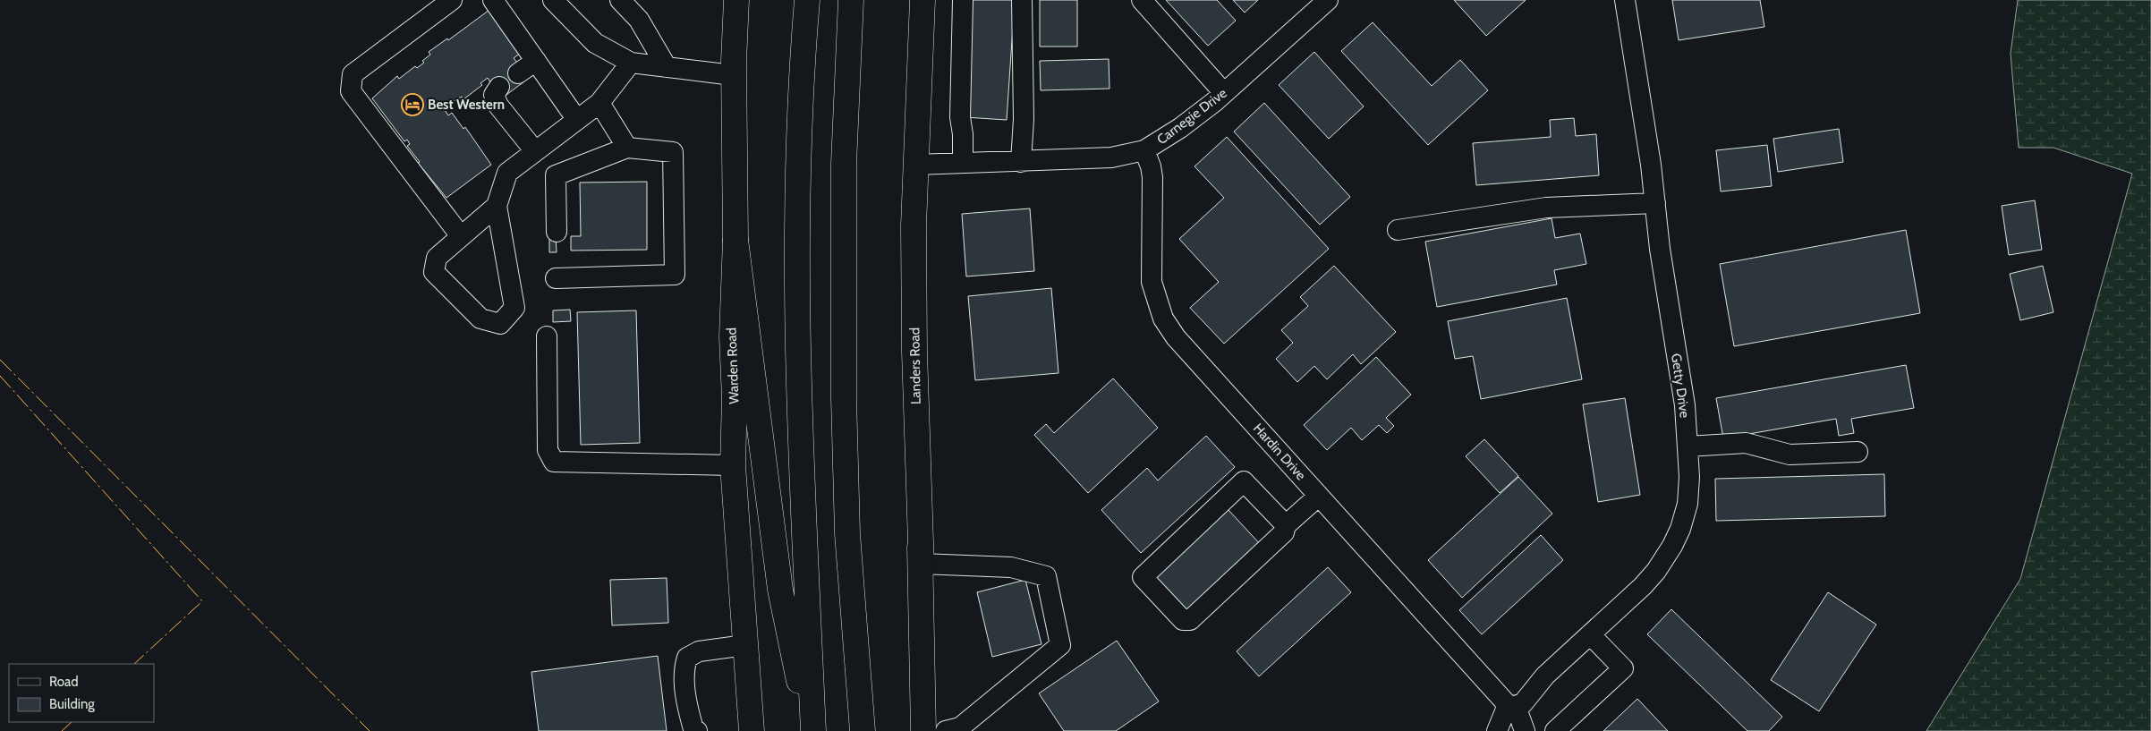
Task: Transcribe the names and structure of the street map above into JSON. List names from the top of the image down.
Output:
{
  "streets": {
    "main road": ["Warden Road", "Landers Road"],
    "street": ["Carnegie Drive", "Getty Drive", "Hardin Drive"]
  },
  "crossings": [
    ["Carnegie Drive", "Landers Road"],
    ["Carnegie Drive", "Hardin Drive"],
    ["Getty Drive", "Hardin Drive"]
  ],
  "places": {
    "hotel": ["Best Western"]
  },
  "legend": ["Road", "Building"]
}
